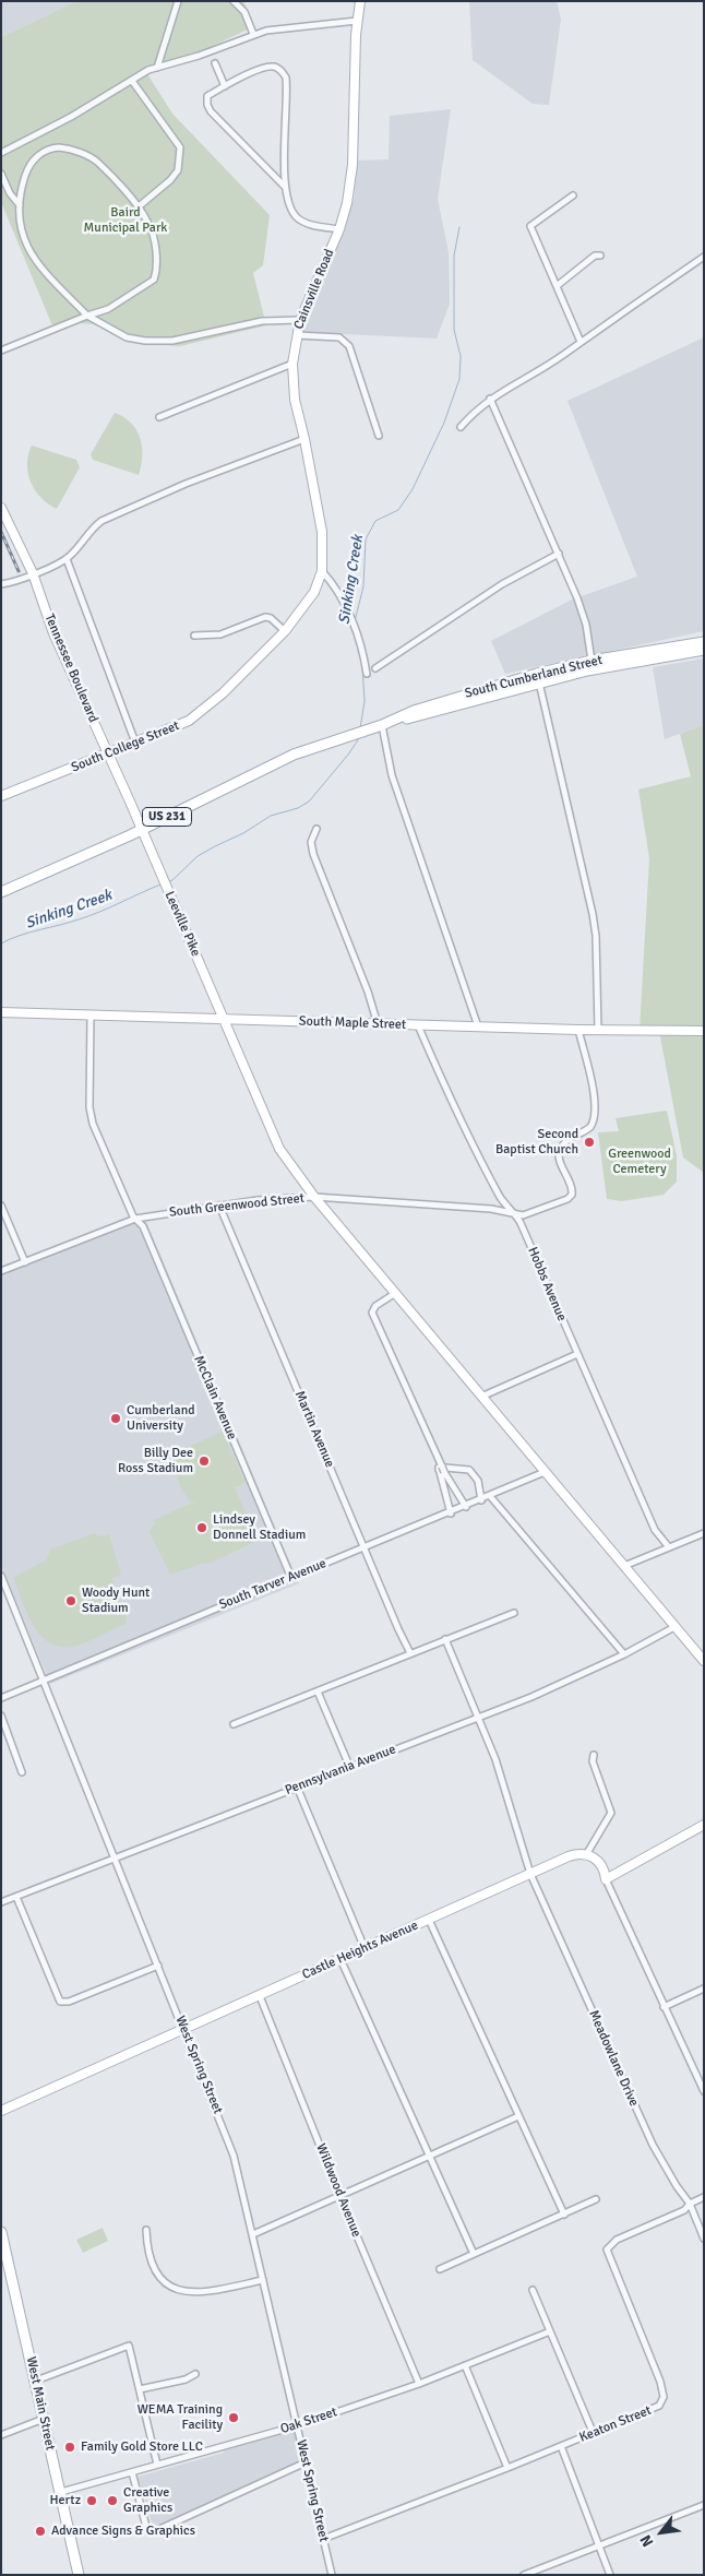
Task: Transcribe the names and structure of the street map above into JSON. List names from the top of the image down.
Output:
{
  "streets": {
    "main road": ["South Cumberland Street", "US 231", "West Main Street"],
    "street": [
      "Cainsville Road",
      "Tennessee Boulevard",
      "South College Street",
      "Leeville Pike",
      "South Maple Street",
      "South Greenwood Street",
      "Hobbs Avenue",
      "McClain Avenue",
      "Martin Avenue",
      "South Tarver Avenue",
      "Pennsylvania Avenue",
      "Castle Heights Avenue",
      "Meadowlane Drive",
      "West Spring Street",
      "Wildwood Avenue",
      "Oak Street",
      "Keaton Street"
    ]
  },
  "crossings": [
    ["Cainsville Road", "South College Street"],
    ["Tennessee Boulevard", "South Cumberland Street"],
    ["Tennessee Boulevard", "South College Street"],
    ["Tennessee Boulevard", "Leeville Pike"],
    ["South Cumberland Street", "Leeville Pike"],
    ["Leeville Pike", "South Maple Street"],
    ["Leeville Pike", "South Greenwood Street"],
    ["Leeville Pike", "South Tarver Avenue"],
    ["Leeville Pike", "Pennsylvania Avenue"],
    ["South Maple Street", "South Greenwood Street"],
    ["South Maple Street", "Hobbs Avenue"],
    ["South Maple Street", "McClain Avenue"],
    ["South Greenwood Street", "Hobbs Avenue"],
    ["South Greenwood Street", "McClain Avenue"],
    ["South Greenwood Street", "Martin Avenue"],
    ["McClain Avenue", "South Tarver Avenue"],
    ["Martin Avenue", "South Tarver Avenue"],
    ["South Tarver Avenue", "West Spring Street"],
    ["Pennsylvania Avenue", "West Spring Street"],
    ["Castle Heights Avenue", "Meadowlane Drive"],
    ["Castle Heights Avenue", "West Spring Street"],
    ["Castle Heights Avenue", "Wildwood Avenue"],
    ["Meadowlane Drive", "Keaton Street"],
    ["West Spring Street", "Oak Street"],
    ["West Spring Street", "Keaton Street"],
    ["Wildwood Avenue", "Oak Street"],
    ["West Main Street", "Oak Street"]
  ],
  "water": ["Sinking Creek"],
  "parks": ["Baird Municipal Park", "Greenwood Cemetery"],
  "places": [
    "Second Baptist Church",
    "Cumberland University",
    "Billy Dee Ross Stadium",
    "Lindsey Donnell Stadium",
    "Woody Hunt Stadium",
    "WEMA Training Facility",
    "Family Gold Store LLC",
    "Hertz",
    "Creative Graphics",
    "Advance Signs & Graphics"
  ],
  "north": "bottom left"
}
